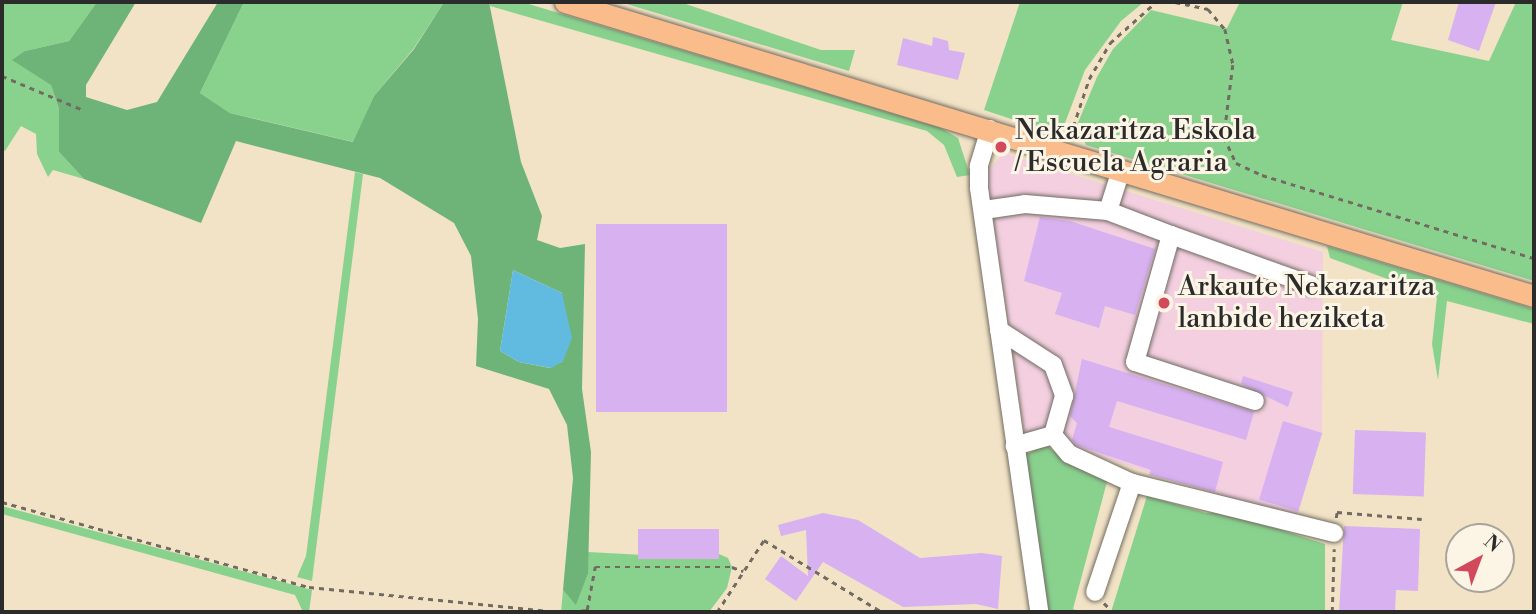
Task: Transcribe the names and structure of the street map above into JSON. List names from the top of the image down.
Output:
{
  "places": ["Nekazaritza Eskola / Escuela Agraria", "Arkaute Nekazaritza lanbide heziketa"],
  "north": "top right"
}
